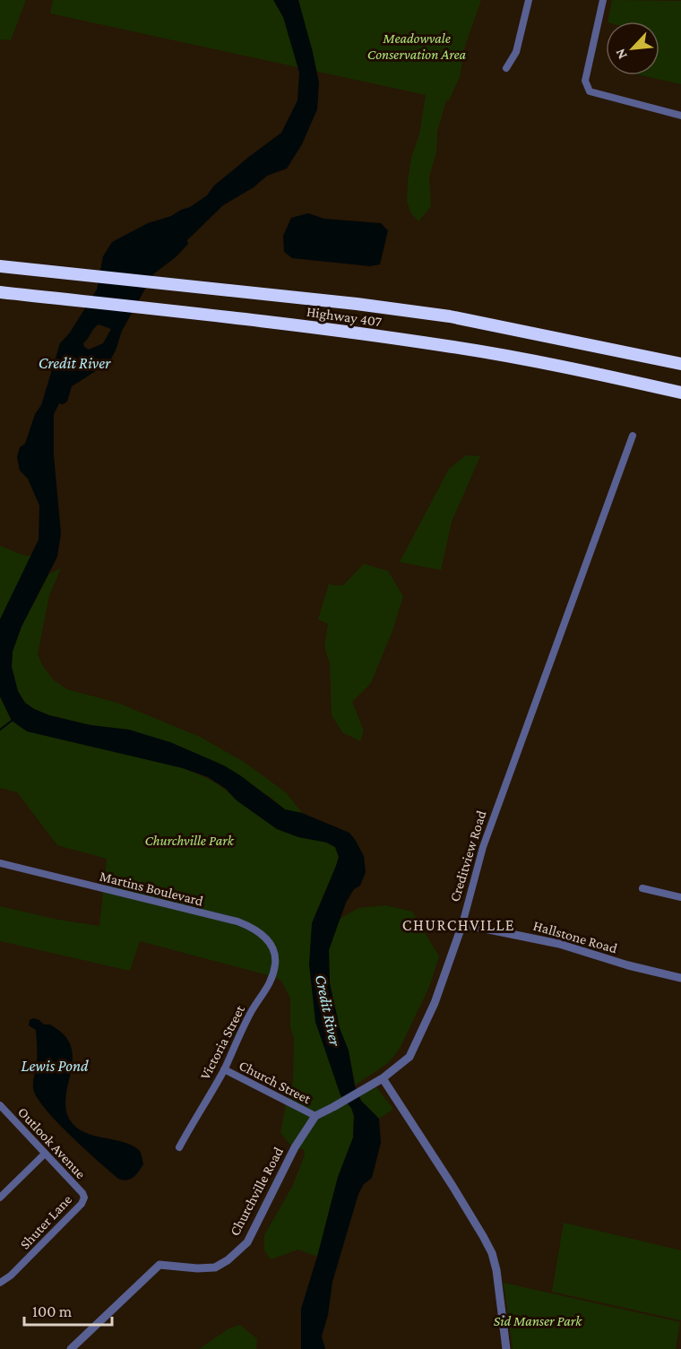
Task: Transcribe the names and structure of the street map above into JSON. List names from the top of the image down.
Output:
{
  "streets": {
    "highway": ["Highway 407"],
    "street": [
      "Creditview Road",
      "Martins Boulevard",
      "Hallstone Road",
      "Victoria Street",
      "Church Street",
      "Outlook Avenue",
      "Churchville Road",
      "Shuter Lane"
    ]
  },
  "crossings": [
    ["Creditview Road", "Hallstone Road"],
    ["Martins Boulevard", "Victoria Street"],
    ["Victoria Street", "Church Street"],
    ["Church Street", "Churchville Road"],
    ["Outlook Avenue", "Shuter Lane"]
  ],
  "districts": ["CHURCHVILLE"],
  "water": ["Credit River", "Lewis Pond"],
  "parks": ["Meadowvale Conservation Area", "Churchville Park", "Sid Manser Park"],
  "scale_bar": "100 m",
  "north": "bottom left"
}
